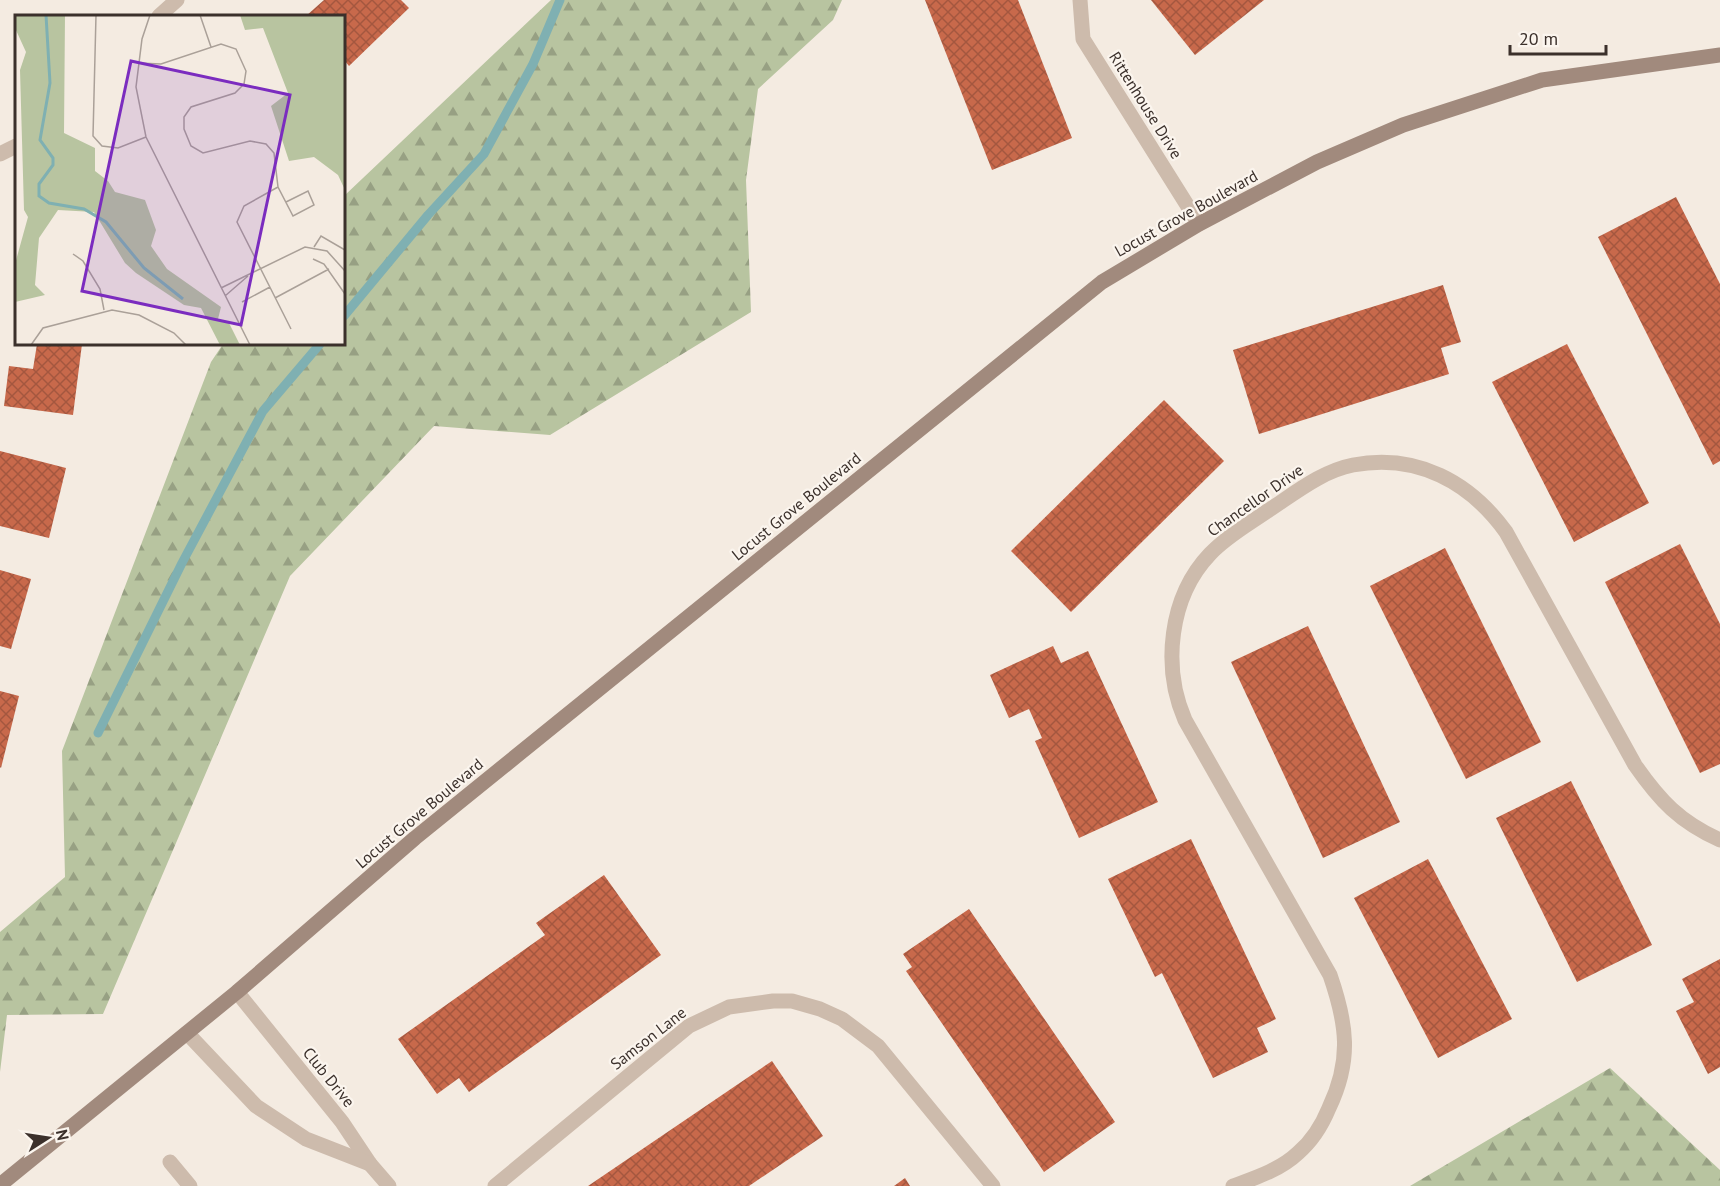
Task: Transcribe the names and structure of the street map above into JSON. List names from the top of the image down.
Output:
{
  "streets": {
    "street": [
      "Rittenhouse Drive",
      "Locust Grove Boulevard",
      "Chancellor Drive",
      "Samson Lane",
      "Club Drive"
    ]
  },
  "crossings": [
    ["Rittenhouse Drive", "Locust Grove Boulevard"],
    ["Locust Grove Boulevard", "Club Drive"]
  ],
  "scale_bar": "20 m",
  "north": "right"
}
